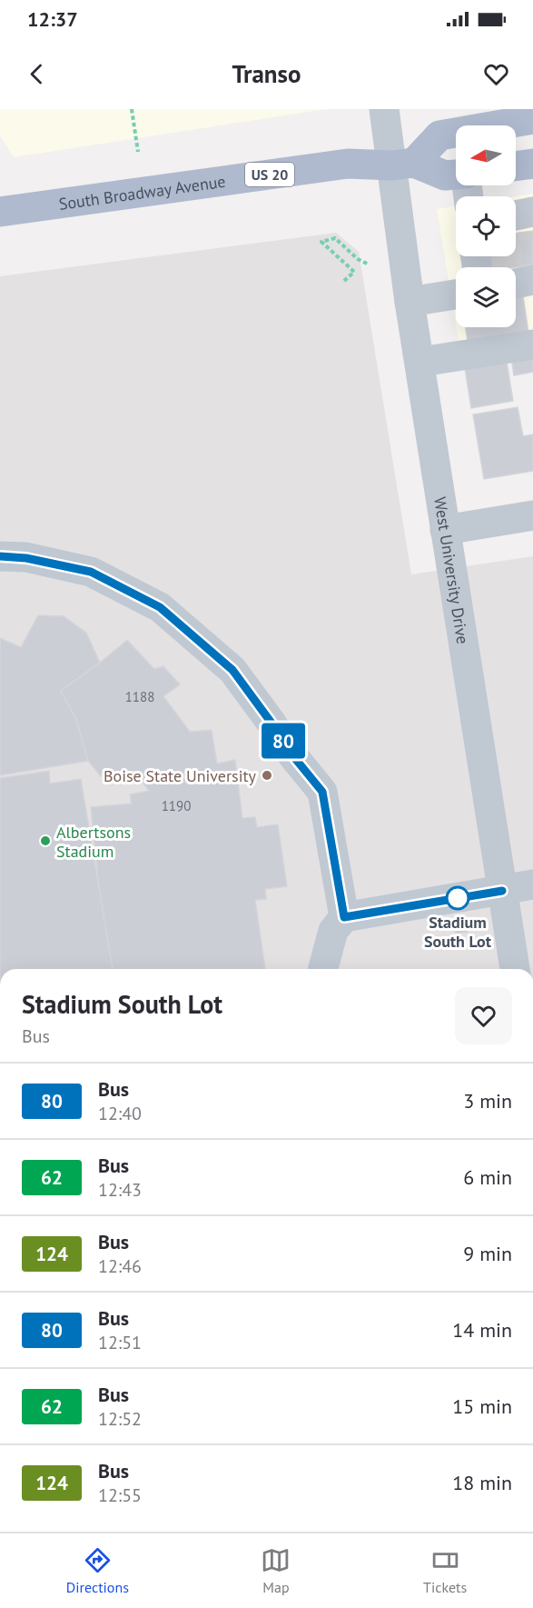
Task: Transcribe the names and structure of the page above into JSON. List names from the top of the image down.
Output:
{
  "streets": {
    "main road": ["US 20", "South Broadway Avenue"],
    "street": ["West University Drive"]
  },
  "crossings": [
    ["South Broadway Avenue", "West University Drive"]
  ],
  "places": ["Boise State University", "Albertsons Stadium", "Stadium South Lot"],
  "lines": ["bus line 80"],
  "house_numbers": ["1188", "1190"],
  "north": "left",
  "page": {
    "status": "12:37",
    "header": "Transo",
    "on_map": "80",
    "heading": ["Stadium South Lot", "Bus"],
    "list": [
      {
        "mark": "80",
        "name": "Bus",
        "note": "12:40",
        "value": "3 min"
      },
      {
        "mark": "62",
        "name": "Bus",
        "note": "12:43",
        "value": "6 min"
      },
      {
        "mark": "124",
        "name": "Bus",
        "note": "12:46",
        "value": "9 min"
      },
      {
        "mark": "80",
        "name": "Bus",
        "note": "12:51",
        "value": "14 min"
      },
      {
        "mark": "62",
        "name": "Bus",
        "note": "12:52",
        "value": "15 min"
      },
      {
        "mark": "124",
        "name": "Bus",
        "note": "12:55",
        "value": "18 min"
      }
    ],
    "tabs": ["Directions", "Map", "Tickets"]
  }
}
